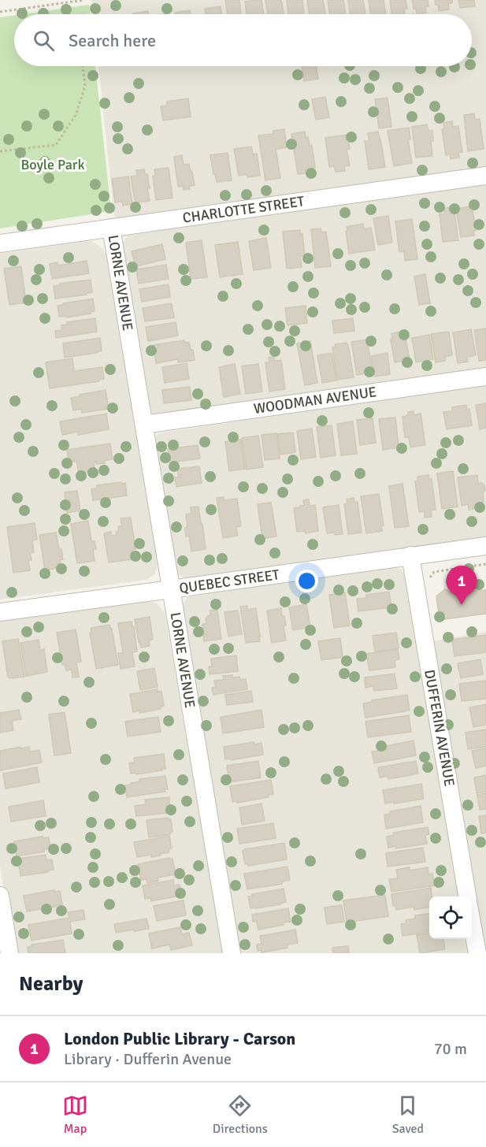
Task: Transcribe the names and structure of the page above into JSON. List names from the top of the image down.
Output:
{
  "streets": {
    "street": [
      "CHARLOTTE STREET",
      "LORNE AVENUE",
      "WOODMAN AVENUE",
      "QUEBEC STREET",
      "DUFFERIN AVENUE"
    ]
  },
  "crossings": [
    ["CHARLOTTE STREET", "LORNE AVENUE"],
    ["LORNE AVENUE", "WOODMAN AVENUE"],
    ["LORNE AVENUE", "QUEBEC STREET"],
    ["QUEBEC STREET", "DUFFERIN AVENUE"]
  ],
  "parks": ["Boyle Park"],
  "page": {
    "search": "Search here",
    "pins": "1",
    "heading": "Nearby",
    "list": [
      {
        "mark": "1",
        "name": "London Public Library - Carson",
        "note": "Library · Dufferin Avenue",
        "value": "70 m"
      }
    ],
    "nav": ["Map", "Directions", "Saved"]
  }
}
